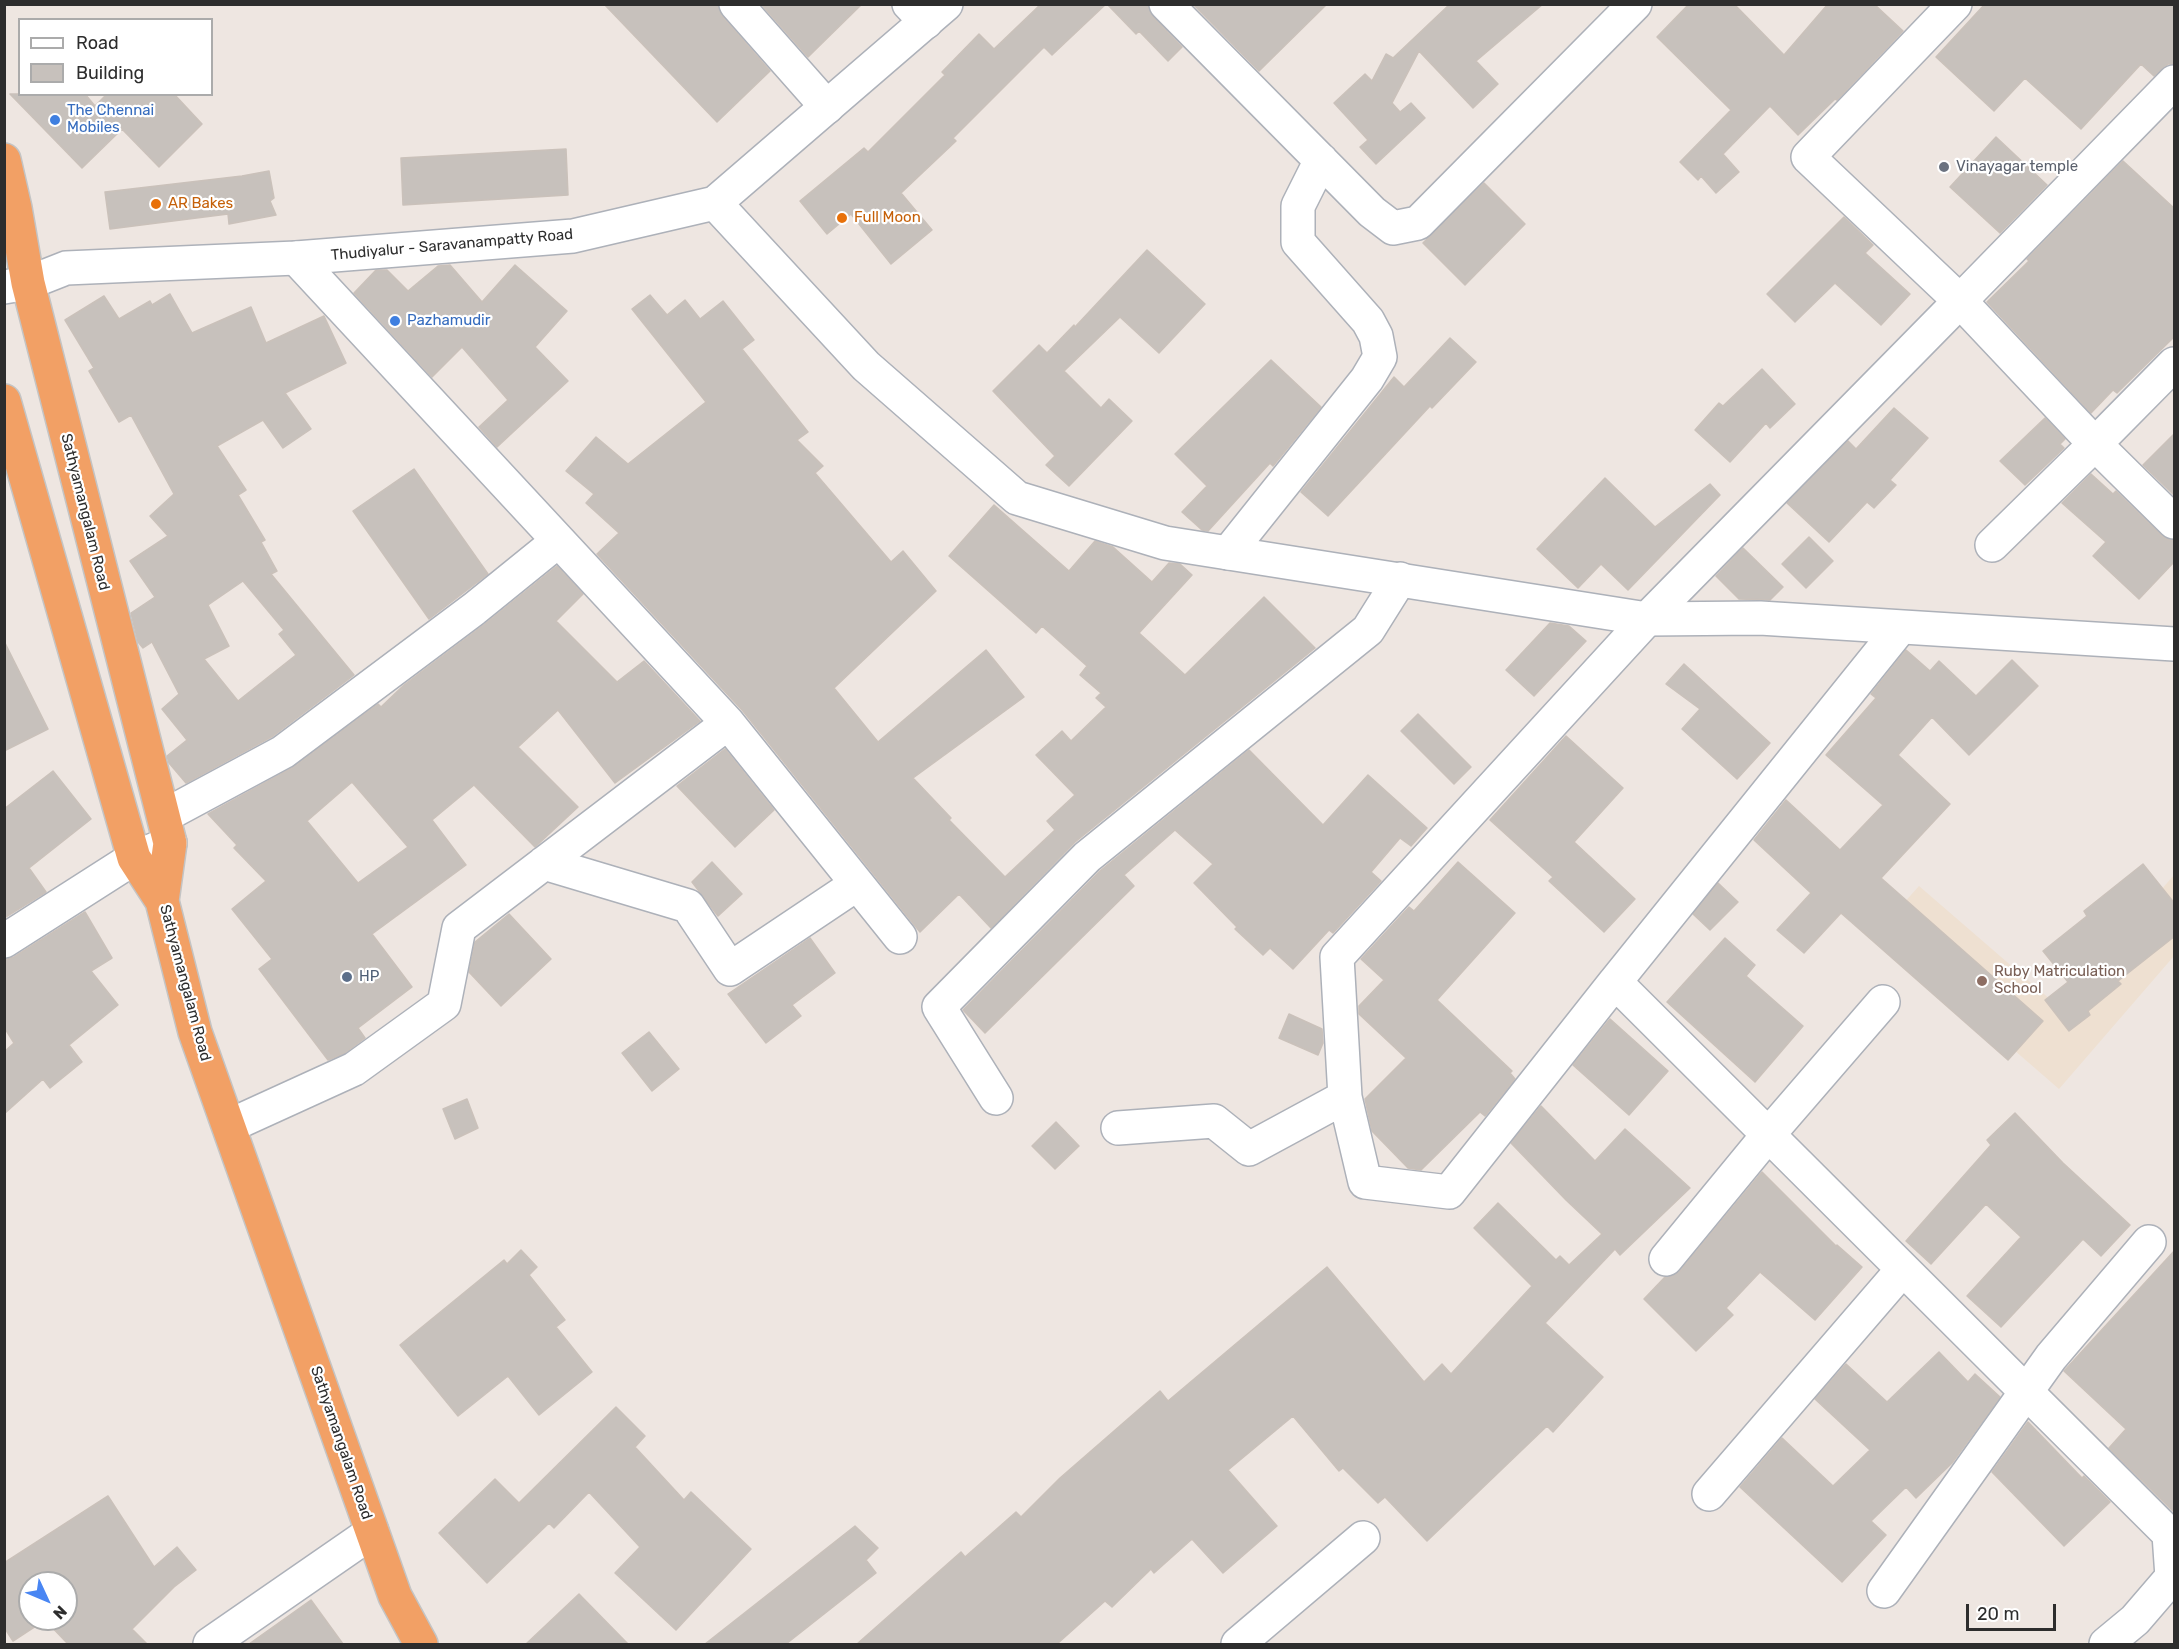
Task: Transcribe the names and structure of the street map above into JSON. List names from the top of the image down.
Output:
{
  "streets": {
    "highway": ["Sathyamangalam Road"],
    "street": ["Thudiyalur - Saravanampatty Road"]
  },
  "crossings": [
    ["Thudiyalur - Saravanampatty Road", "Sathyamangalam Road"]
  ],
  "places": [
    "The Chennai Mobiles",
    "Vinayagar temple",
    "AR Bakes",
    "Full Moon",
    "Pazhamudir",
    "HP",
    "Ruby Matriculation School"
  ],
  "legend": ["Road", "Building"],
  "scale_bar": "20 m",
  "north": "bottom right"
}
